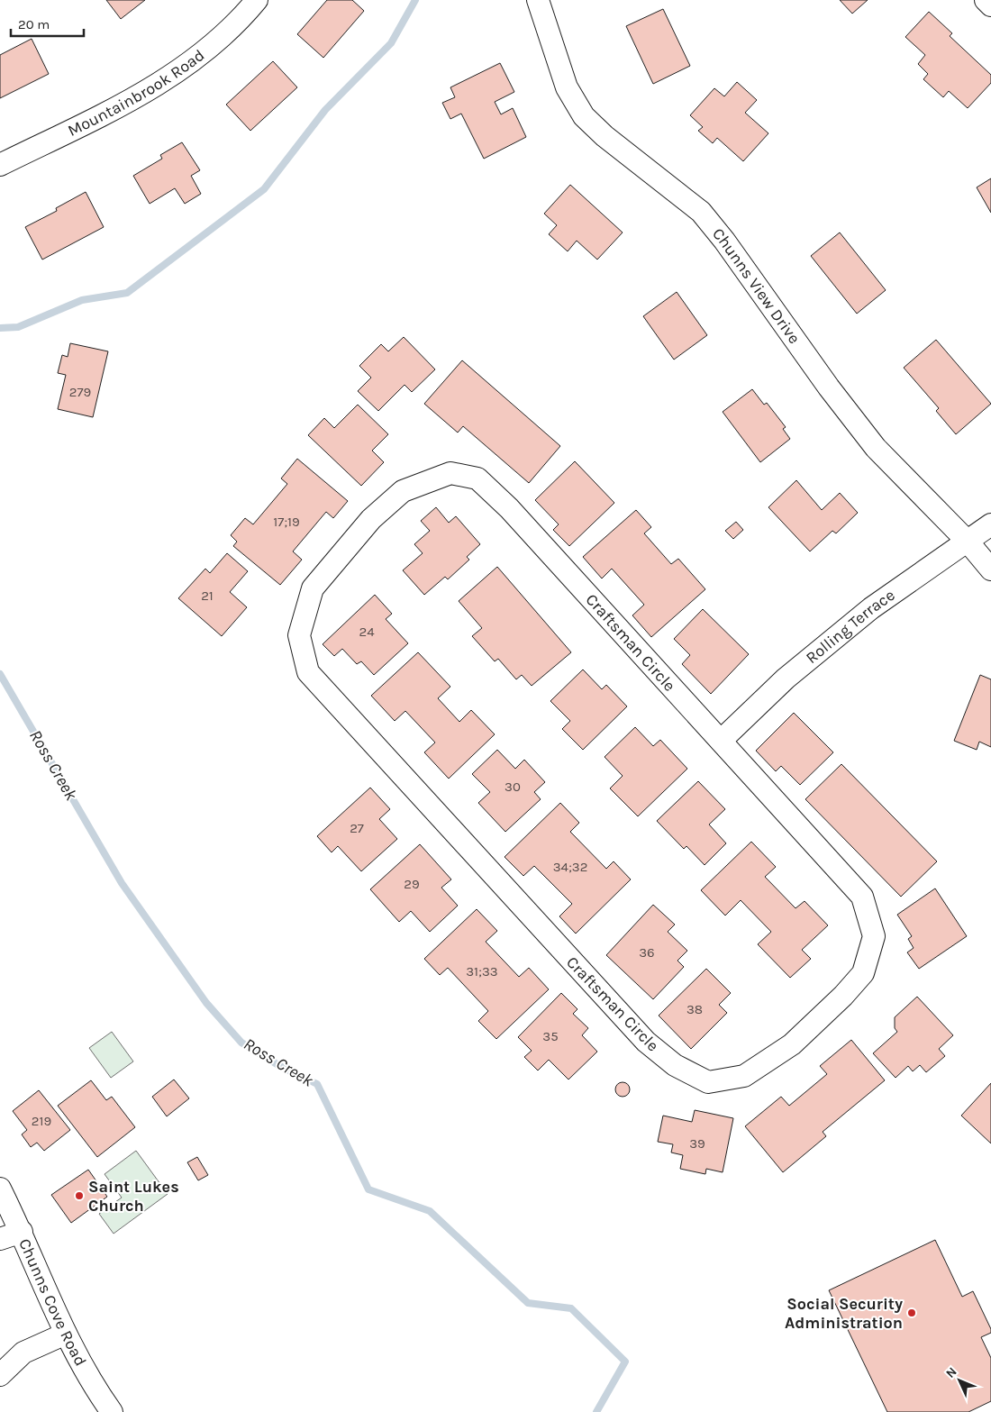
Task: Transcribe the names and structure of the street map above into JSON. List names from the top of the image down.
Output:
{
  "streets": {
    "street": [
      "Mountainbrook Road",
      "Chunns View Drive",
      "Rolling Terrace",
      "Craftsman Circle",
      "Chunns Cove Road"
    ]
  },
  "crossings": [
    ["Chunns View Drive", "Rolling Terrace"],
    ["Rolling Terrace", "Craftsman Circle"]
  ],
  "water": ["Ross Creek"],
  "places": ["Saint Lukes Church", "Social Security Administration"],
  "house_numbers": [
    "279",
    "17;19",
    "21",
    "24",
    "30",
    "27",
    "34;32",
    "29",
    "36",
    "31;33",
    "38",
    "35",
    "219",
    "39"
  ],
  "scale_bar": "20 m",
  "north": "top left"
}
